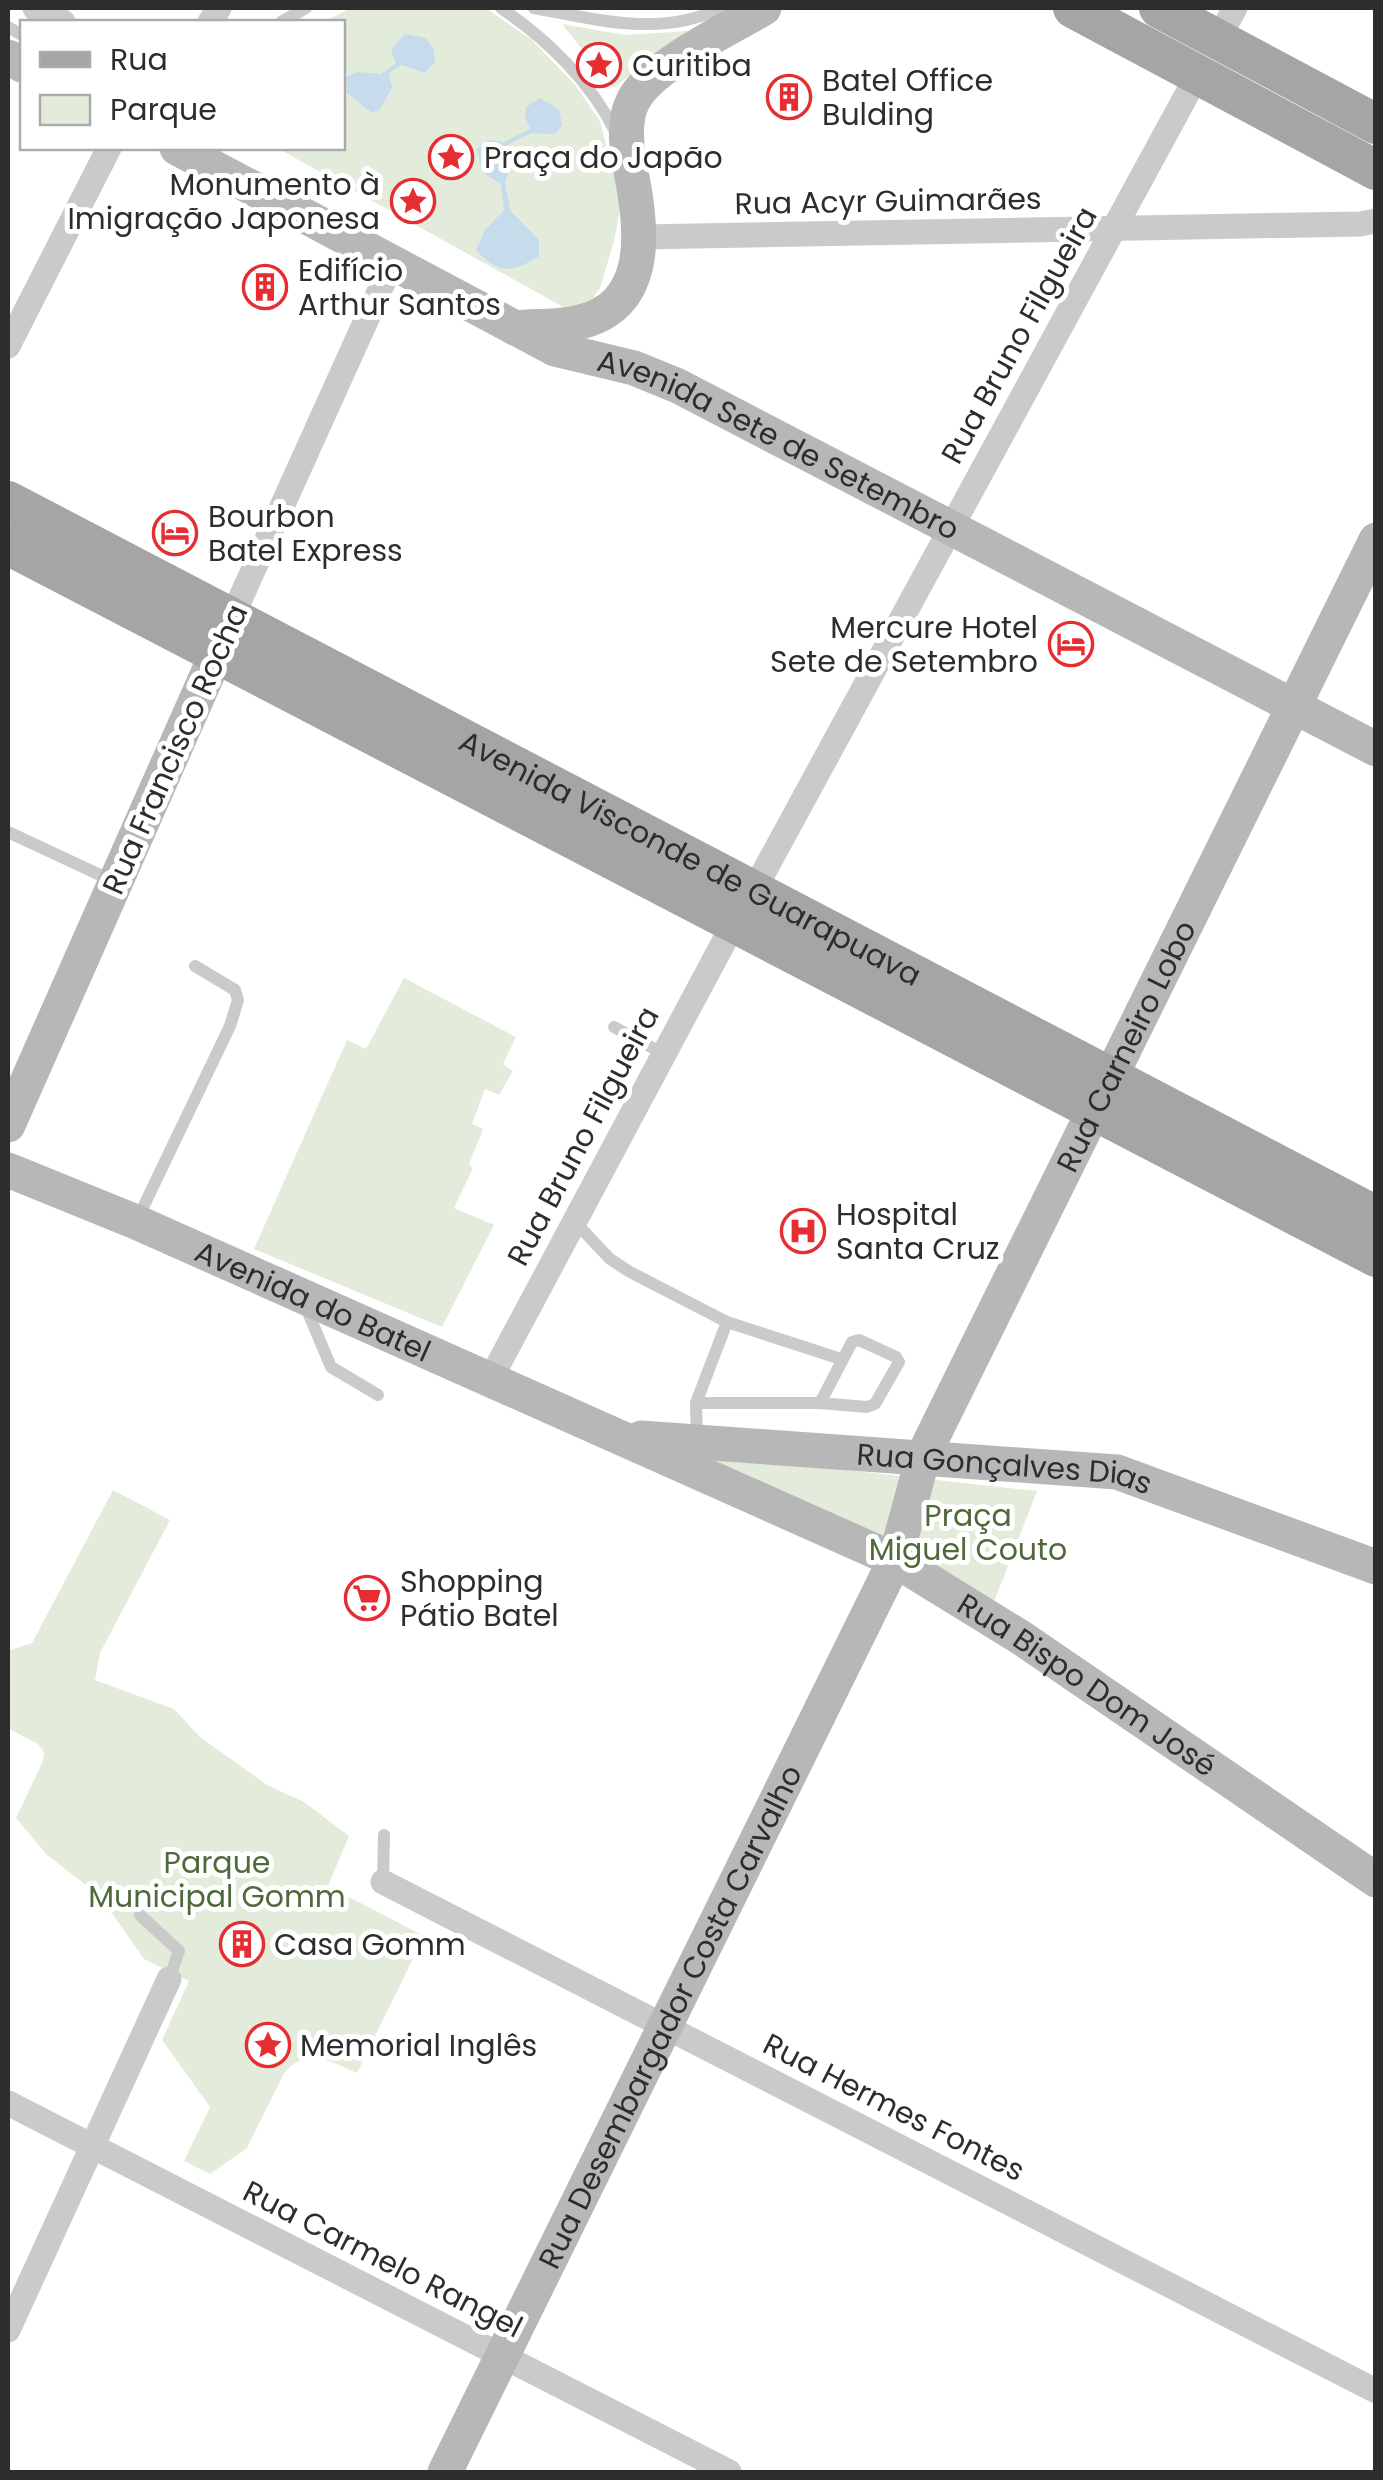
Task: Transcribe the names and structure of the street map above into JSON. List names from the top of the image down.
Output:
{
  "streets": {
    "main road": [
      "Avenida Sete de Setembro",
      "Rua Francisco Rocha",
      "Avenida Visconde de Guarapuava",
      "Rua Carneiro Lobo",
      "Avenida do Batel",
      "Rua Gonçalves Dias",
      "Rua Bispo Dom José",
      "Rua Desembargador Costa Carvalho"
    ],
    "street": [
      "Rua Acyr Guimarães",
      "Rua Bruno Filgueira",
      "Rua Hermes Fontes",
      "Rua Carmelo Rangel"
    ]
  },
  "crossings": [
    ["Rua Acyr Guimarães", "Rua Bruno Filgueira"],
    ["Rua Bruno Filgueira", "Avenida Sete de Setembro"],
    ["Rua Bruno Filgueira", "Avenida Visconde de Guarapuava"],
    ["Rua Bruno Filgueira", "Avenida do Batel"],
    ["Avenida Sete de Setembro", "Rua Francisco Rocha"],
    ["Avenida Sete de Setembro", "Rua Carneiro Lobo"],
    ["Rua Francisco Rocha", "Avenida Visconde de Guarapuava"],
    ["Avenida Visconde de Guarapuava", "Rua Carneiro Lobo"],
    ["Rua Carneiro Lobo", "Rua Gonçalves Dias"],
    ["Rua Carneiro Lobo", "Rua Bispo Dom José"],
    ["Rua Carneiro Lobo", "Rua Desembargador Costa Carvalho"],
    ["Avenida do Batel", "Rua Gonçalves Dias"],
    ["Avenida do Batel", "Rua Bispo Dom José"],
    ["Rua Gonçalves Dias", "Rua Bispo Dom José"],
    ["Rua Bispo Dom José", "Rua Desembargador Costa Carvalho"],
    ["Rua Desembargador Costa Carvalho", "Rua Hermes Fontes"],
    ["Rua Desembargador Costa Carvalho", "Rua Carmelo Rangel"]
  ],
  "parks": ["Praça Miguel Couto", "Parque Municipal Gomm"],
  "places": {
    "place": [
      "Curitiba",
      "Praça do Japão",
      "Monumento à Imigração Japonesa",
      "Memorial Inglês"
    ],
    "building": ["Batel Office Bulding", "Edifício Arthur Santos", "Casa Gomm"],
    "hotel": ["Bourbon Batel Express", "Mercure Hotel Sete de Setembro"],
    "hospital": ["Hospital Santa Cruz"],
    "supermarket": ["Shopping Pátio Batel"]
  },
  "legend": ["Rua", "Parque"]
}
